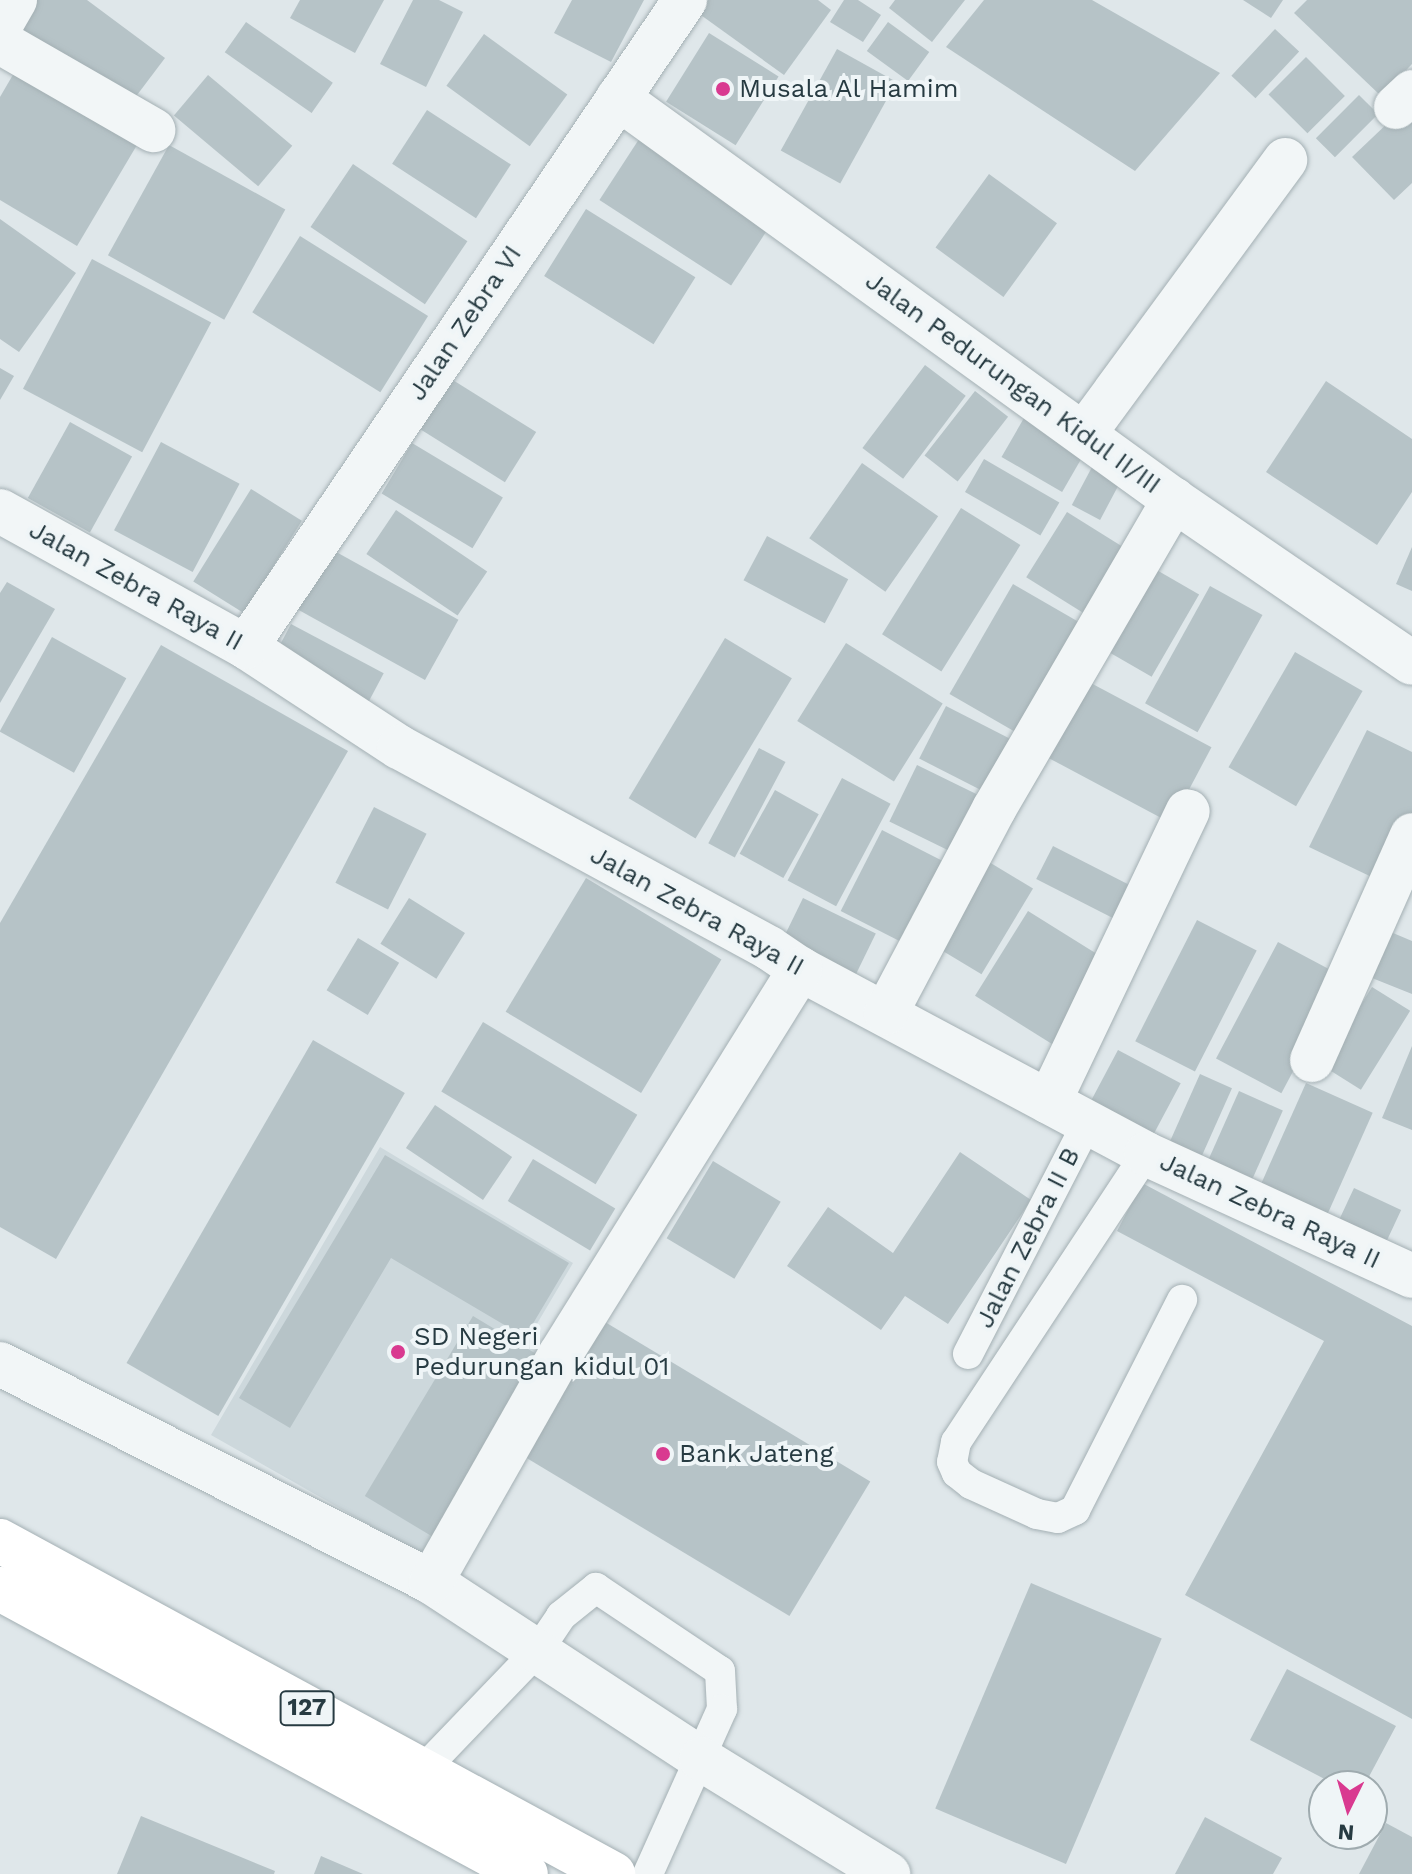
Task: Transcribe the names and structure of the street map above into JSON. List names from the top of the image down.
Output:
{
  "streets": {
    "main road": ["127"],
    "street": ["Jalan Zebra VI", "Jalan Pedurungan Kidul II/III", "Jalan Zebra Raya II"],
    "lane": ["Jalan Zebra II B"]
  },
  "crossings": [
    ["Jalan Zebra VI", "Jalan Pedurungan Kidul II/III"],
    ["Jalan Zebra VI", "Jalan Zebra Raya II"],
    ["Jalan Zebra Raya II", "Jalan Zebra II B"]
  ],
  "places": ["Musala Al Hamim", "SD Negeri Pedurungan kidul 01", "Bank Jateng"],
  "north": "bottom"
}
